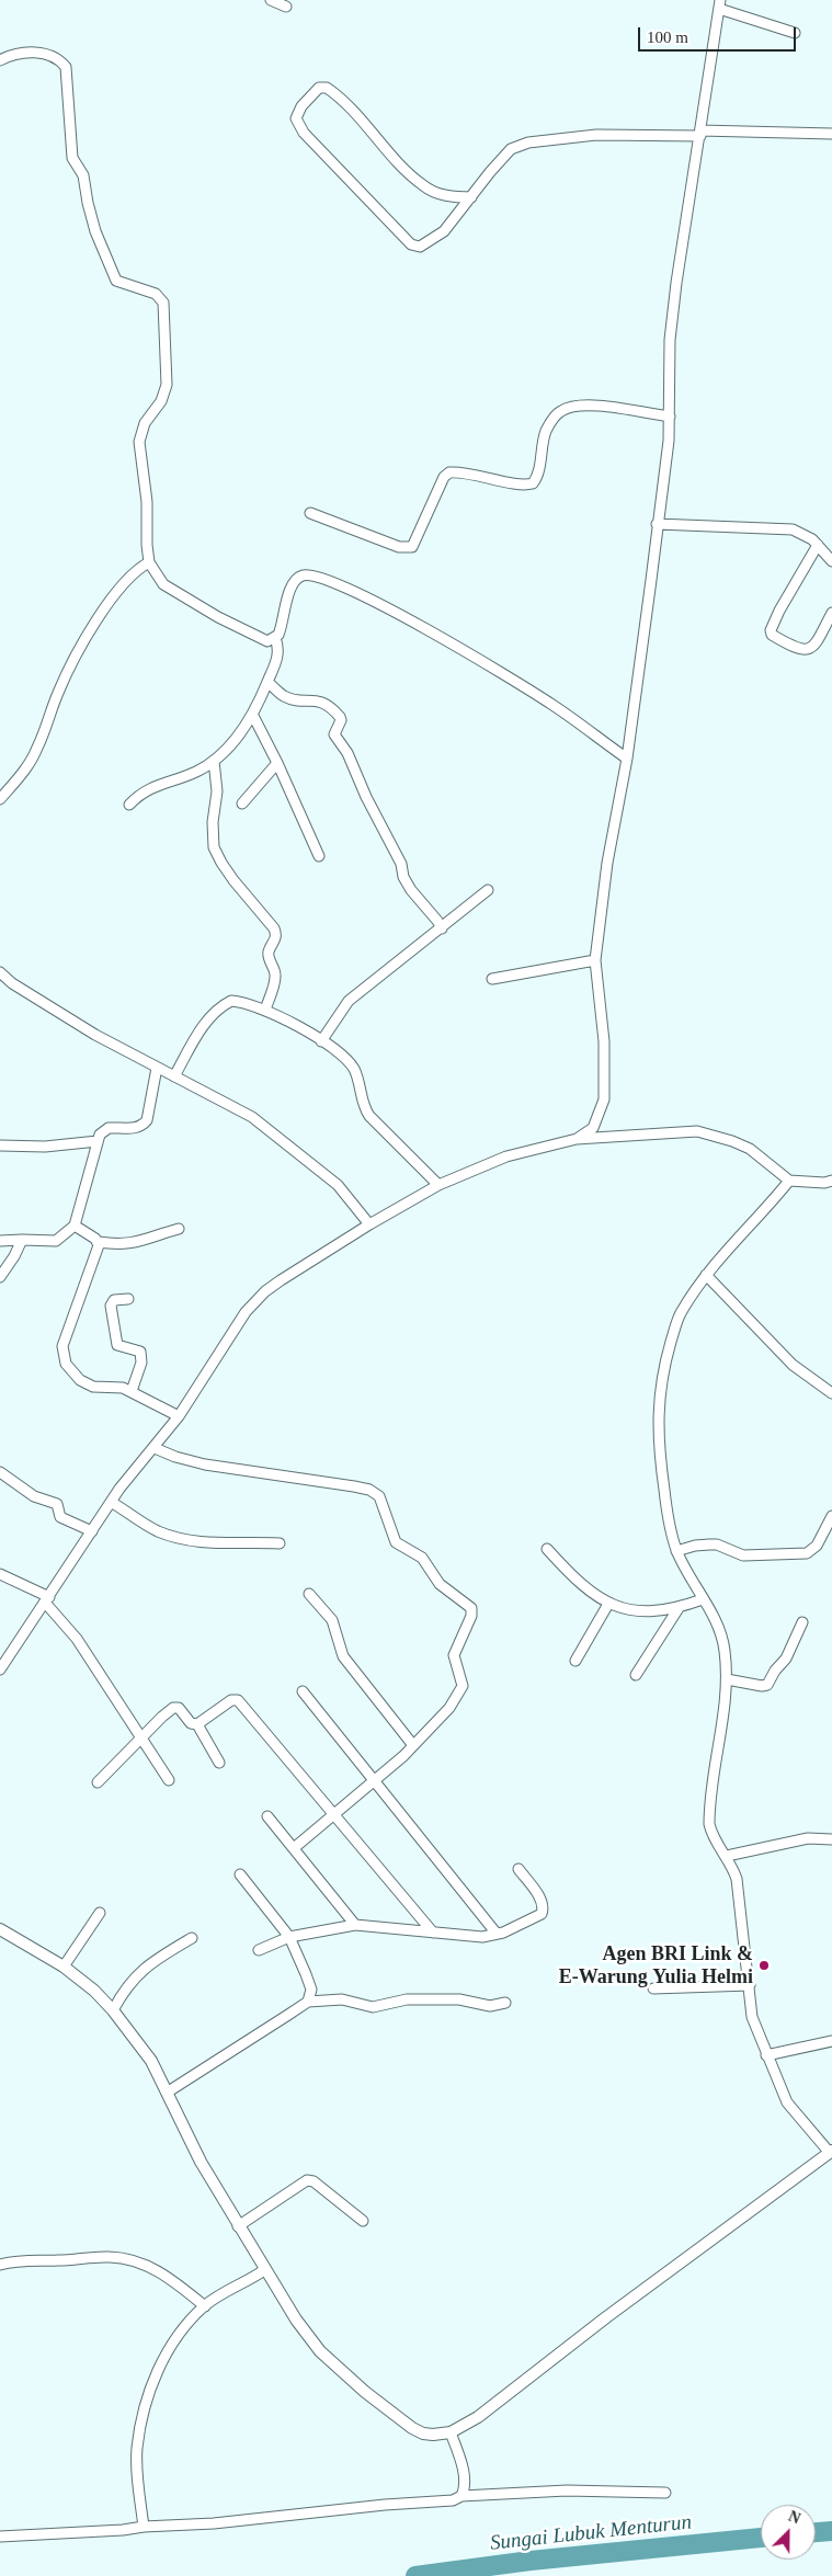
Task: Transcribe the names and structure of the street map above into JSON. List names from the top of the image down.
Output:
{
  "water": ["Sungai Lubuk Menturun"],
  "places": ["Agen BRI Link & E-Warung Yulia Helmi"],
  "scale_bar": "100 m",
  "north": "top right"
}
